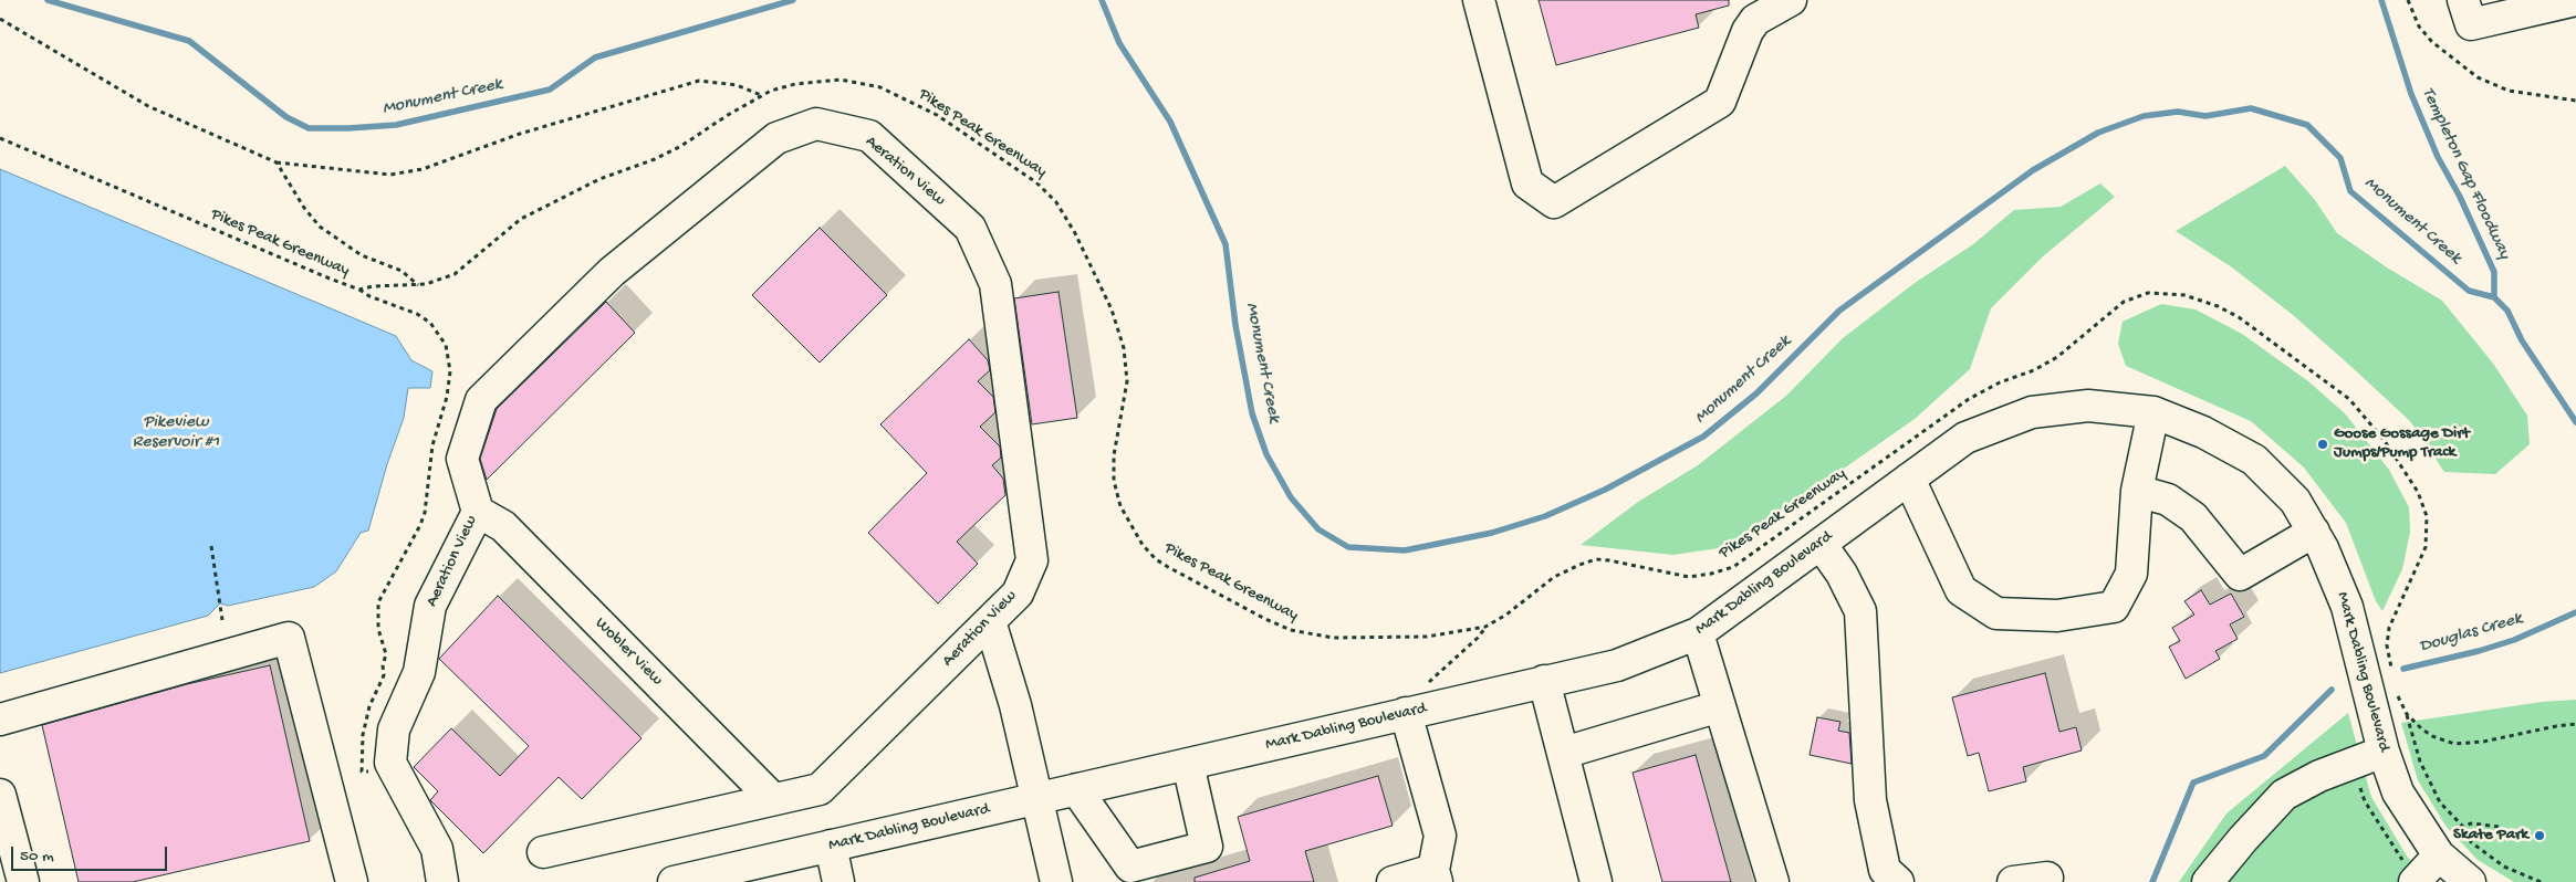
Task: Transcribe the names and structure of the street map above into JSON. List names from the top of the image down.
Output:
{
  "streets": {
    "street": ["Aeration View", "Mark Dabling Boulevard", "Wobler View"],
    "path": ["Pikes Peak Greenway"]
  },
  "crossings": [
    ["Aeration View", "Wobler View"]
  ],
  "water": [
    "Monument Creek",
    "Templeton Gap Floodway",
    "Pikeview Reservoir #1",
    "Douglas Creek"
  ],
  "places": ["Goose Gossage Dirt Jumps/Pump Track", "Skate Park"],
  "scale_bar": "50 m"
}
